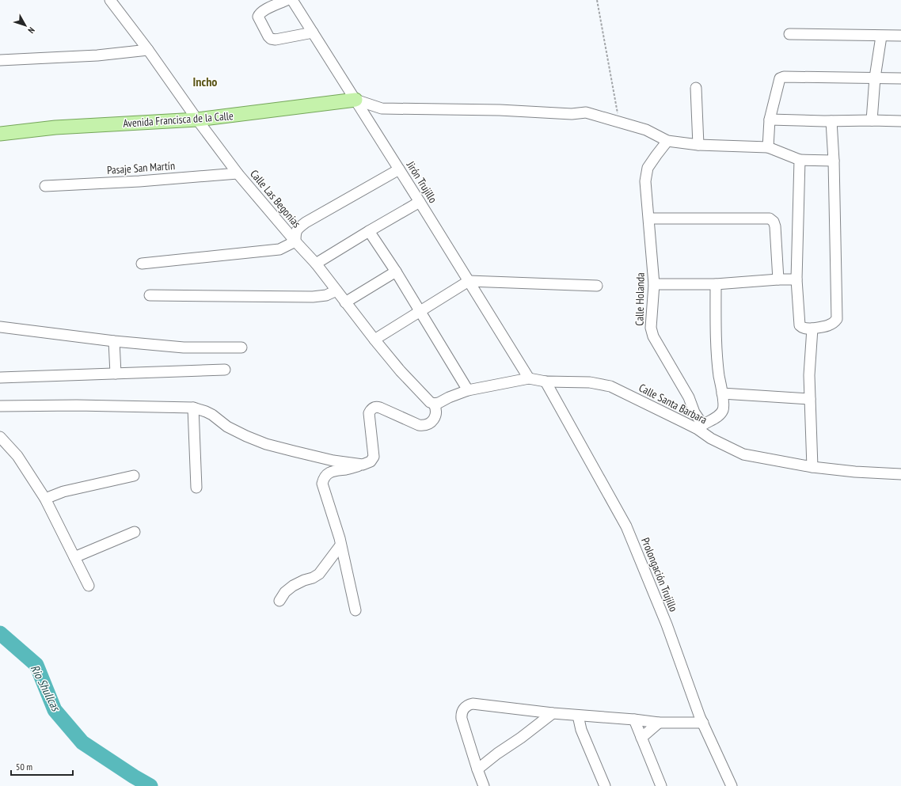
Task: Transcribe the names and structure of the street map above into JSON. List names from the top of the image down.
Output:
{
  "streets": {
    "main road": ["Avenida Francisca de la Calle"],
    "street": [
      "Pasaje San Martín",
      "Jirón Trujillo",
      "Calle Las Begonias",
      "Calle Holanda",
      "Calle Santa Barbara",
      "Prolongación Trujillo"
    ]
  },
  "crossings": [
    ["Avenida Francisca de la Calle", "Jirón Trujillo"],
    ["Avenida Francisca de la Calle", "Calle Las Begonias"],
    ["Pasaje San Martín", "Calle Las Begonias"],
    ["Jirón Trujillo", "Calle Santa Barbara"],
    ["Calle Las Begonias", "Calle Santa Barbara"],
    ["Calle Holanda", "Calle Santa Barbara"],
    ["Calle Santa Barbara", "Prolongación Trujillo"]
  ],
  "districts": ["Incho"],
  "water": ["Rio Shullcas"],
  "scale_bar": "50 m",
  "north": "bottom right"
}
